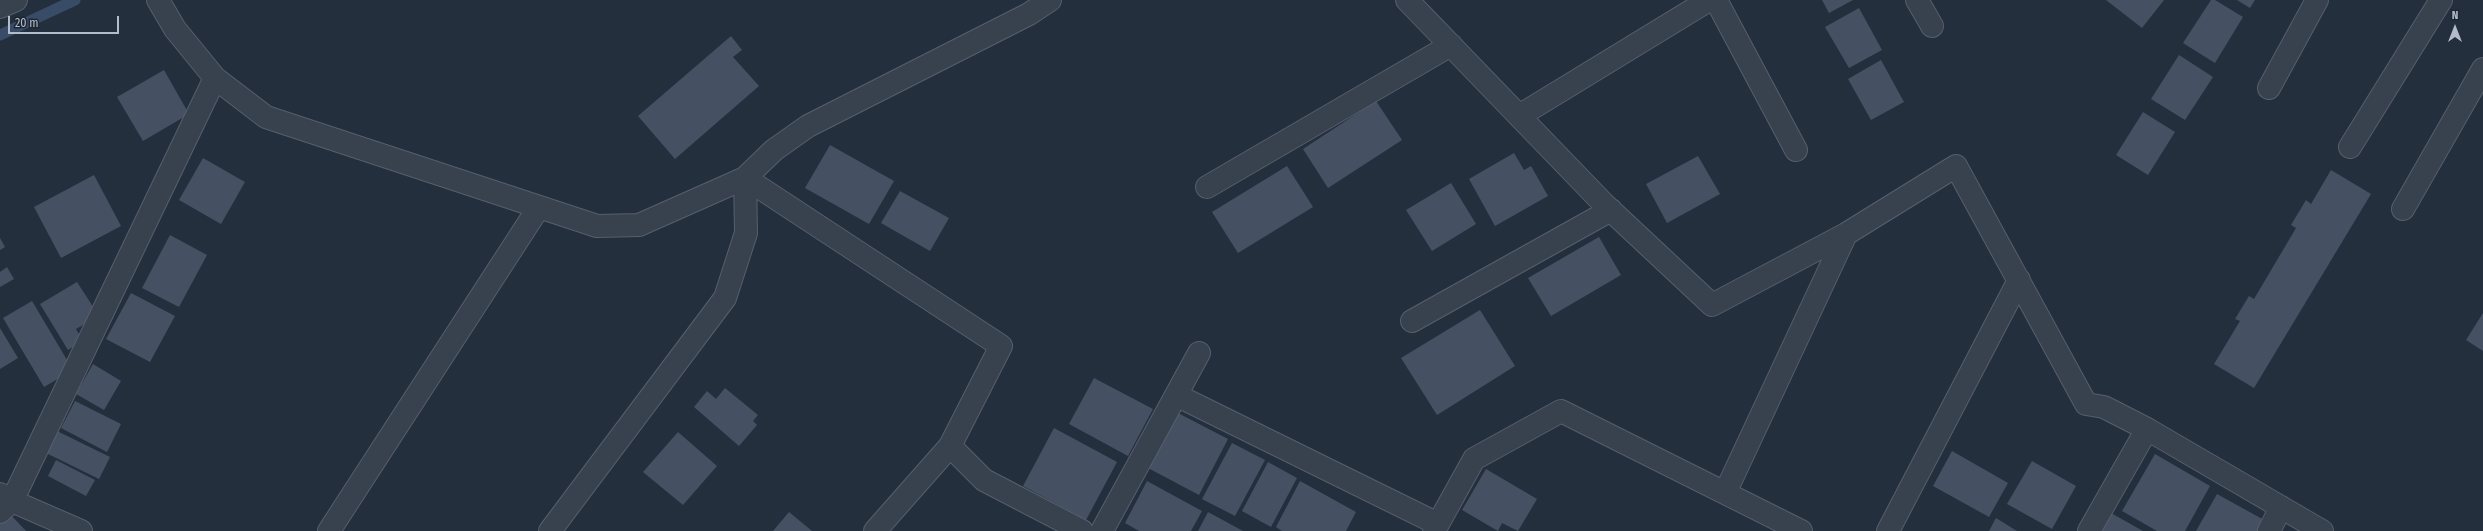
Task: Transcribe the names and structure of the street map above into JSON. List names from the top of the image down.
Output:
{
  "scale_bar": "20 m",
  "north": "top"
}
